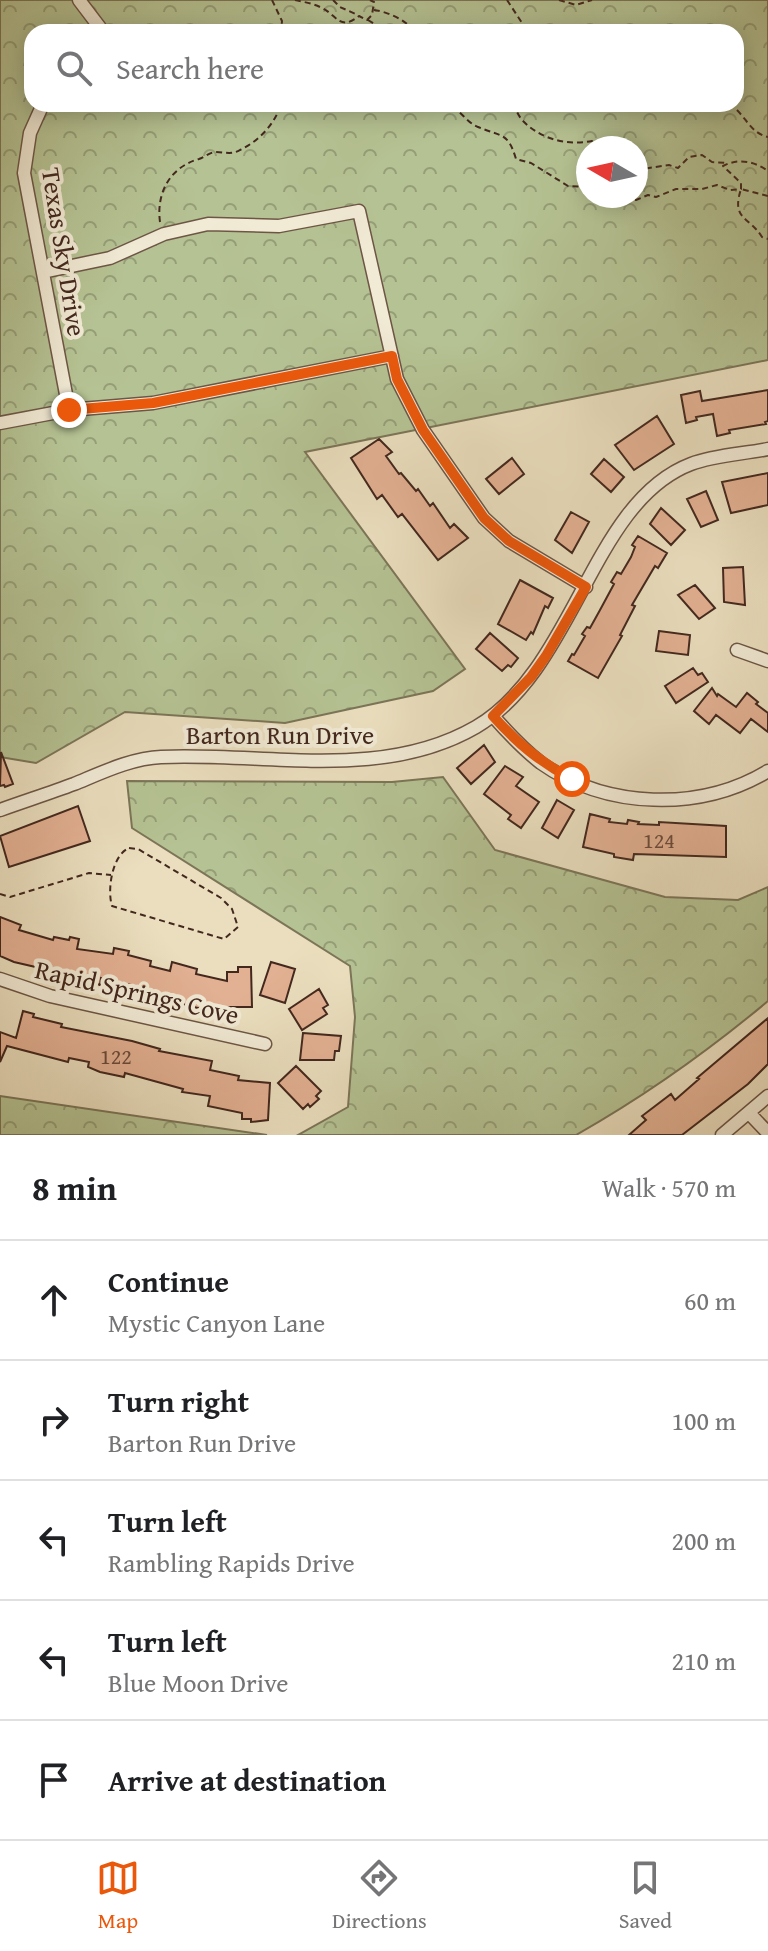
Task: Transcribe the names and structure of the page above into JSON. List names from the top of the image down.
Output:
{
  "streets": {
    "street": ["Texas Sky Drive", "Barton Run Drive", "Rapid Springs Cove"]
  },
  "house_numbers": ["124", "122"],
  "north": "left",
  "page": {
    "search": "Search here",
    "heading": ["8 min", "Walk · 570 m"],
    "list": [
      ["Continue", "Mystic Canyon Lane", "60 m"],
      ["Turn right", "Barton Run Drive", "100 m"],
      ["Turn left", "Rambling Rapids Drive", "200 m"],
      ["Turn left", "Blue Moon Drive", "210 m"],
      "Arrive at destination"
    ],
    "nav": ["Map", "Directions", "Saved"]
  }
}
